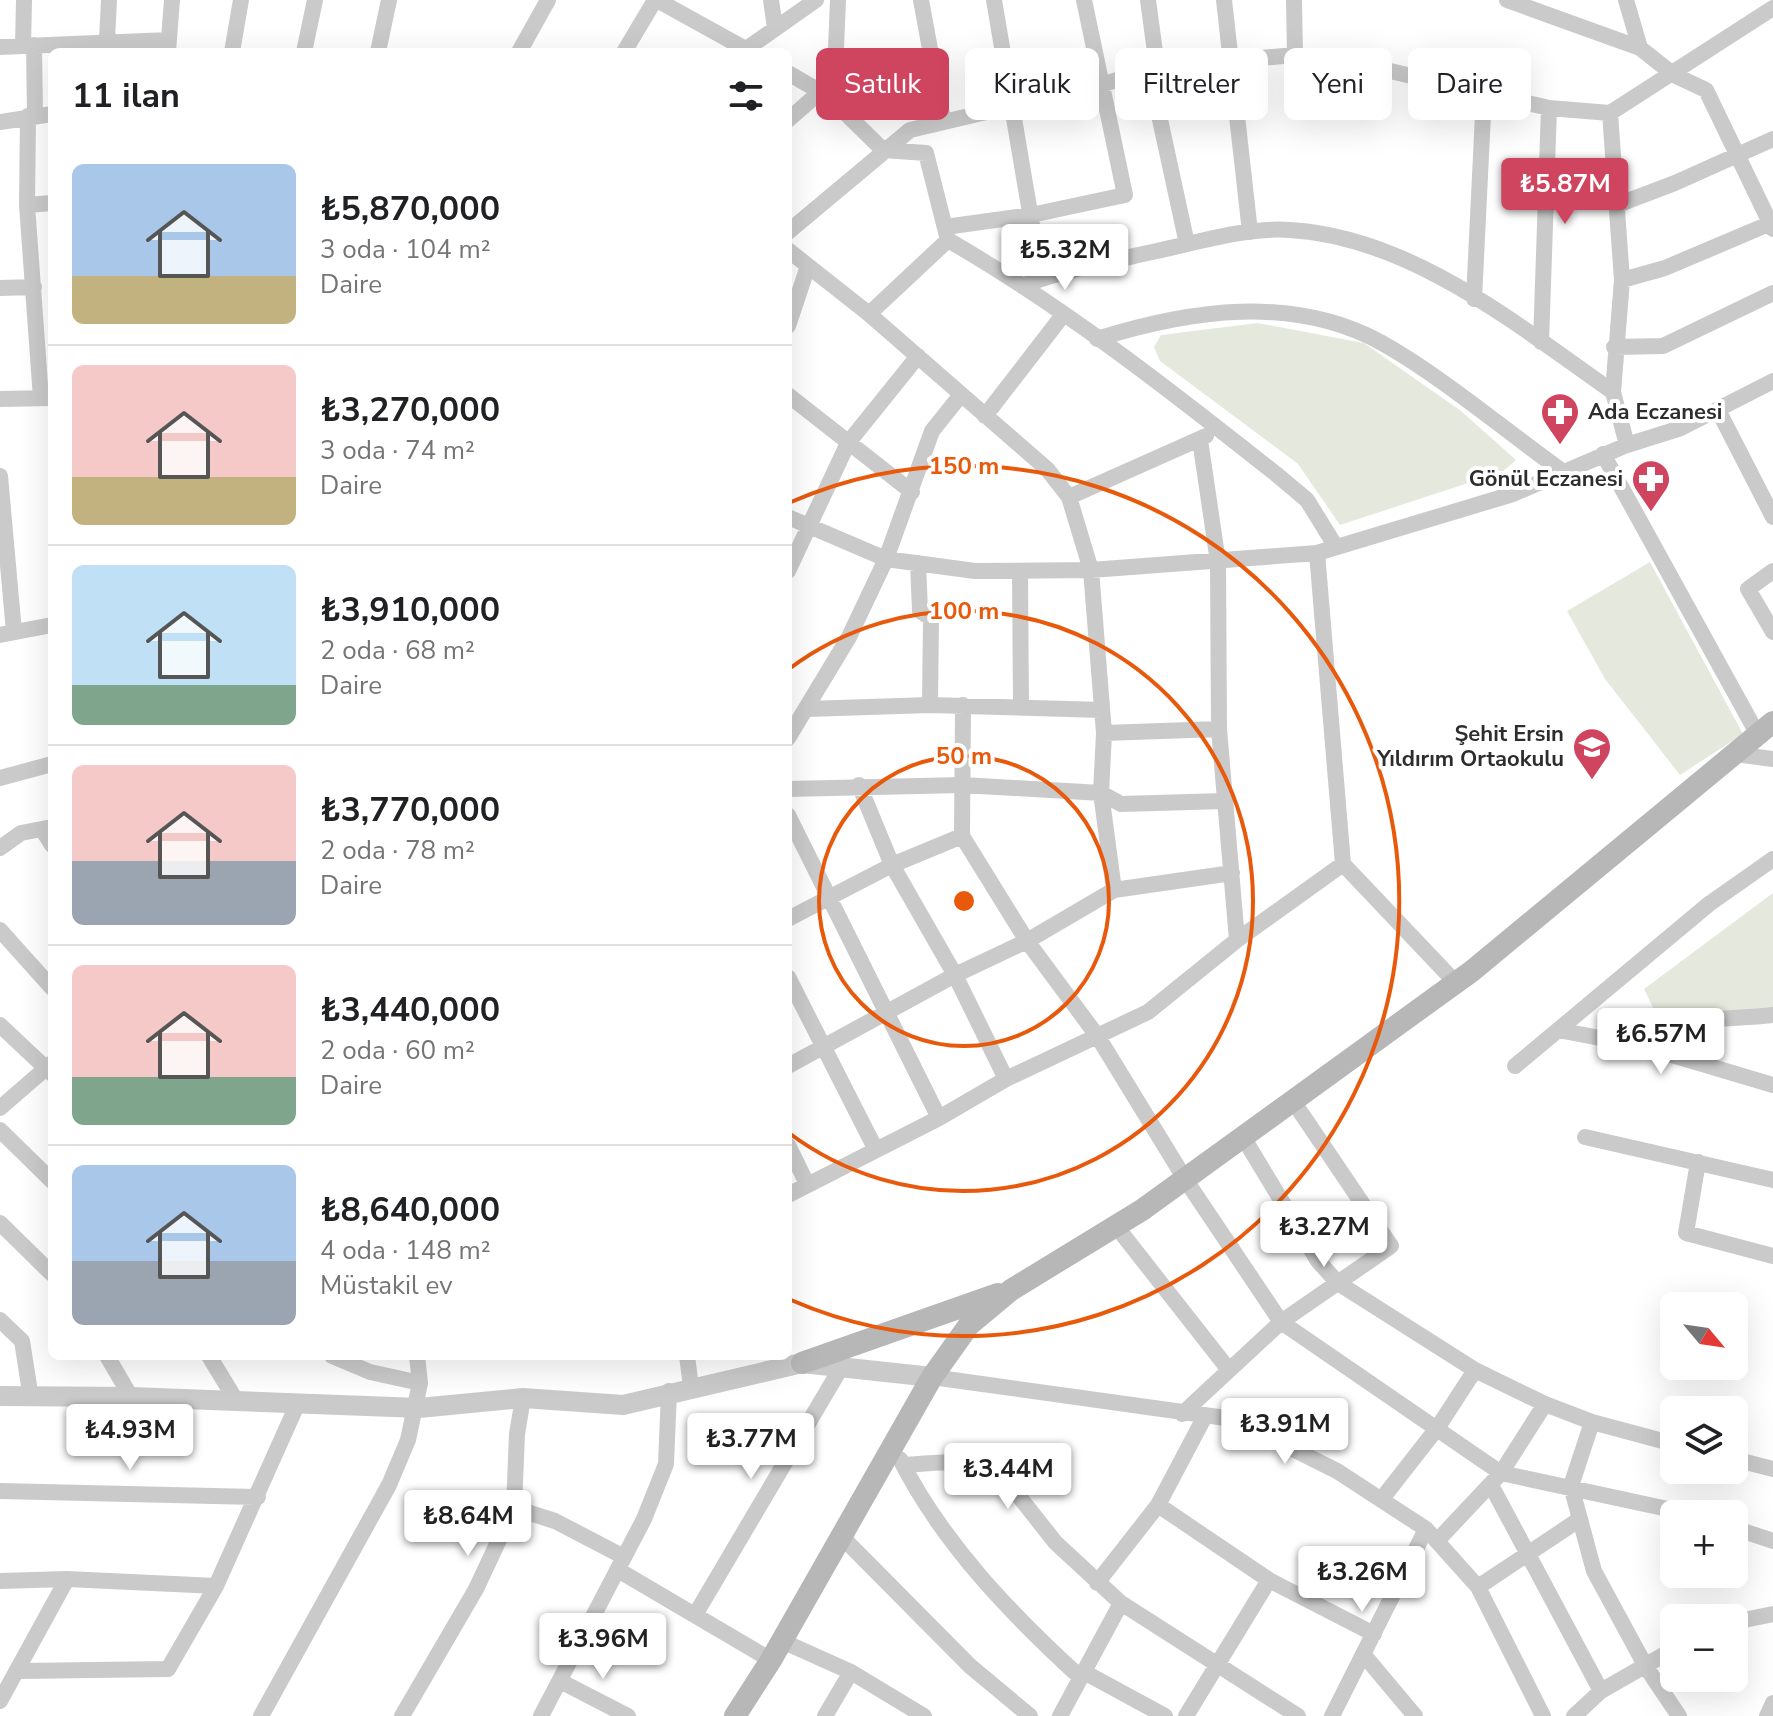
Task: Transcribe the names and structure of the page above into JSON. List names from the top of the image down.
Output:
{
  "places": {
    "pharmacy": ["Ada Eczanesi", "Gönül Eczanesi"],
    "school or university": ["Şehit Ersin Yıldırım Ortaokulu"]
  },
  "north": "bottom right",
  "page": {
    "chip": [
      "Satılık",
      "Kiralık",
      "Filtreler",
      "Yeni",
      "Daire"
    ],
    "heading": "11 ilan",
    "list": [
      {
        "name": "₺5,870,000",
        "note": "3 oda · 104 m² · Daire"
      },
      {
        "name": "₺3,270,000",
        "note": "3 oda · 74 m² · Daire"
      },
      {
        "name": "₺3,910,000",
        "note": "2 oda · 68 m² · Daire"
      },
      {
        "name": "₺3,770,000",
        "note": "2 oda · 78 m² · Daire"
      },
      {
        "name": "₺3,440,000",
        "note": "2 oda · 60 m² · Daire"
      },
      {
        "name": "₺8,640,000",
        "note": "4 oda · 148 m² · Müstakil ev"
      }
    ],
    "price": [
      "₺5.87M",
      "₺5.32M",
      "₺6.57M",
      "₺3.27M",
      "₺3.91M",
      "₺4.93M",
      "₺3.77M",
      "₺3.44M",
      "₺8.64M",
      "₺3.26M",
      "₺3.96M"
    ],
    "map_buttons": ["+", "−"]
  },
  "rings": ["150 m", "100 m", "50 m"]
}
